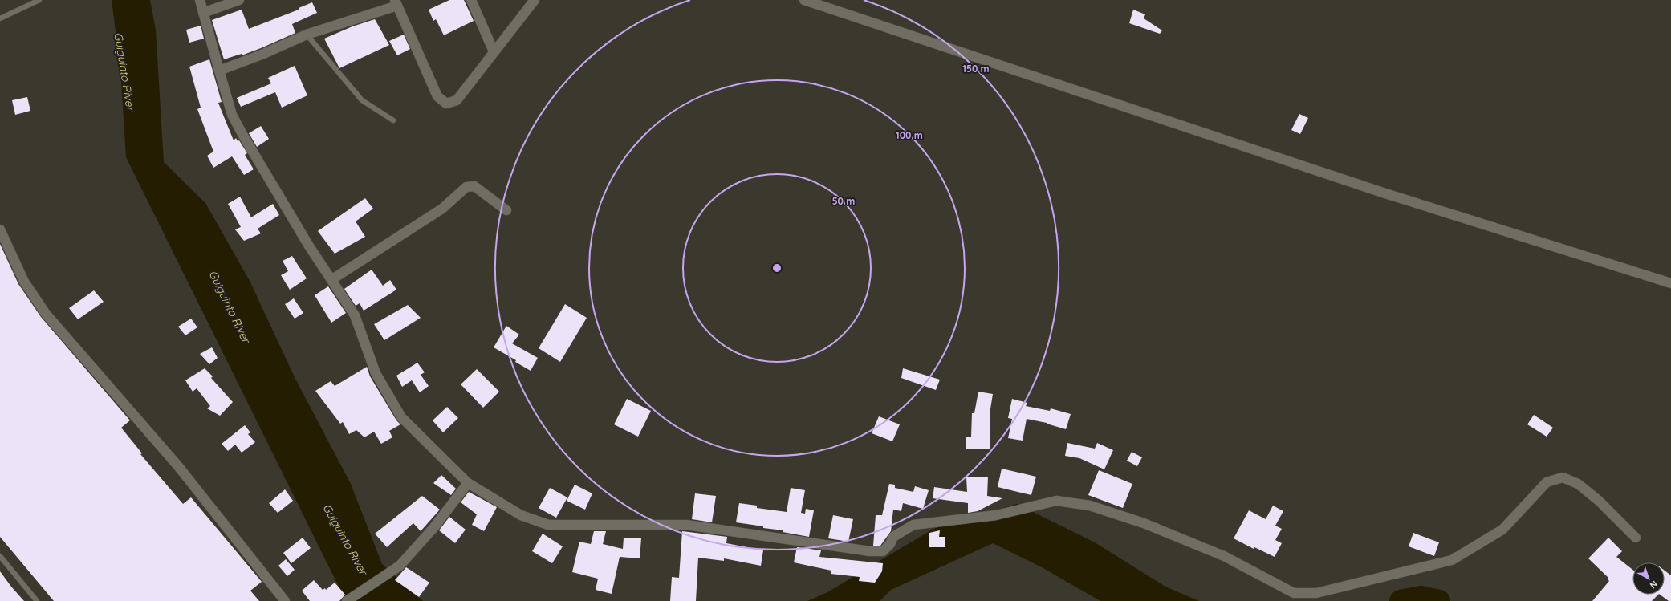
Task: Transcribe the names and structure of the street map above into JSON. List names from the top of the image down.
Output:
{
  "water": ["Guiguinto River"],
  "north": "bottom right",
  "rings": ["150 m", "100 m", "50 m"]
}
